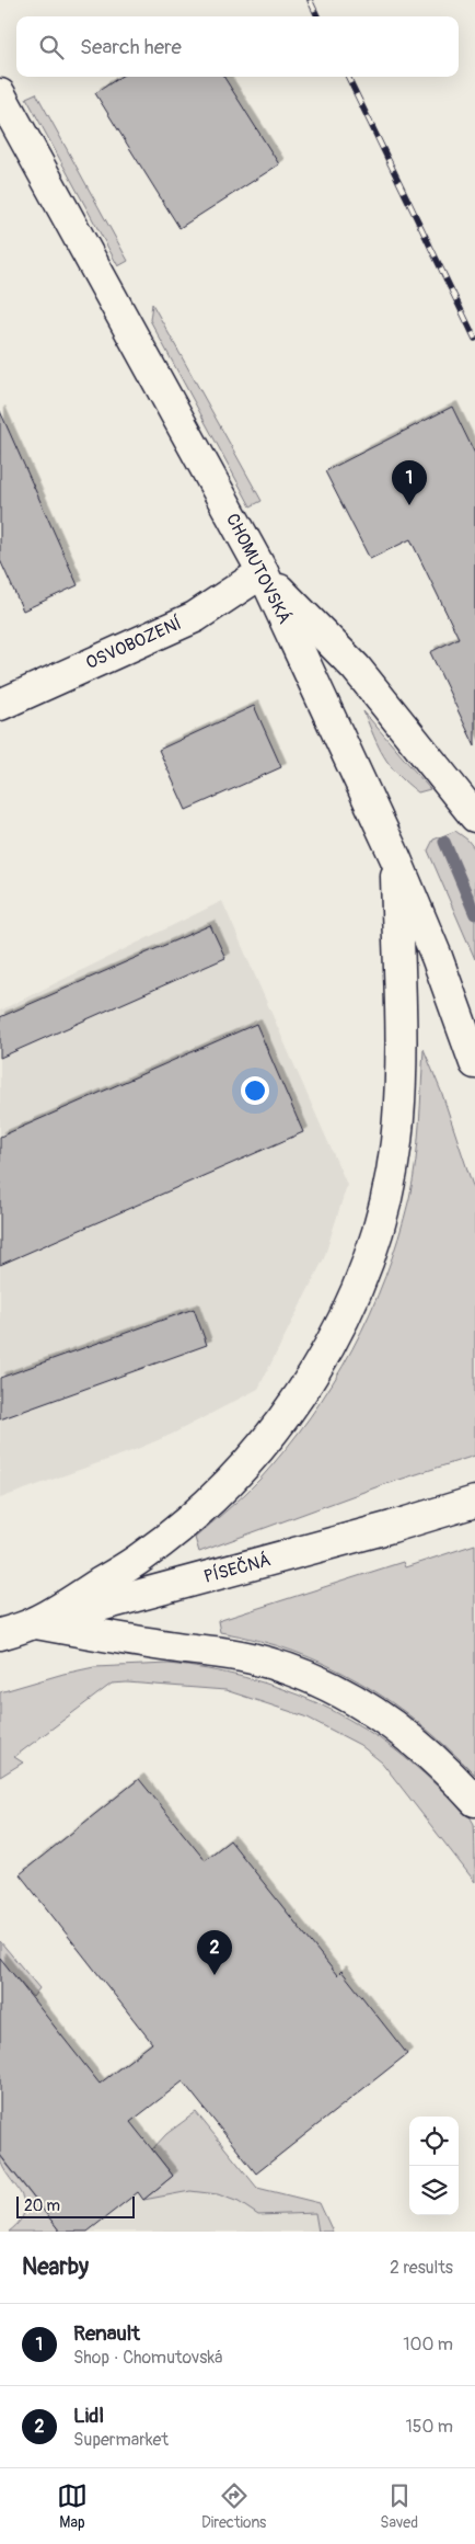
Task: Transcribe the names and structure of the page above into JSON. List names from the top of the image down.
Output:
{
  "streets": {
    "street": ["CHOMUTOVSKÁ", "OSVOBOZENÍ", "PÍSEČNÁ"]
  },
  "crossings": [
    ["CHOMUTOVSKÁ", "OSVOBOZENÍ"]
  ],
  "scale_bar": "20 m",
  "page": {
    "search": "Search here",
    "pins": ["1", "2"],
    "scale": "20 m",
    "heading": ["Nearby", "2 results"],
    "list": [
      {
        "mark": "1",
        "name": "Renault",
        "note": "Shop · Chomutovská",
        "value": "100 m"
      },
      {
        "mark": "2",
        "name": "Lidl",
        "note": "Supermarket",
        "value": "150 m"
      }
    ],
    "nav": ["Map", "Directions", "Saved"]
  }
}
